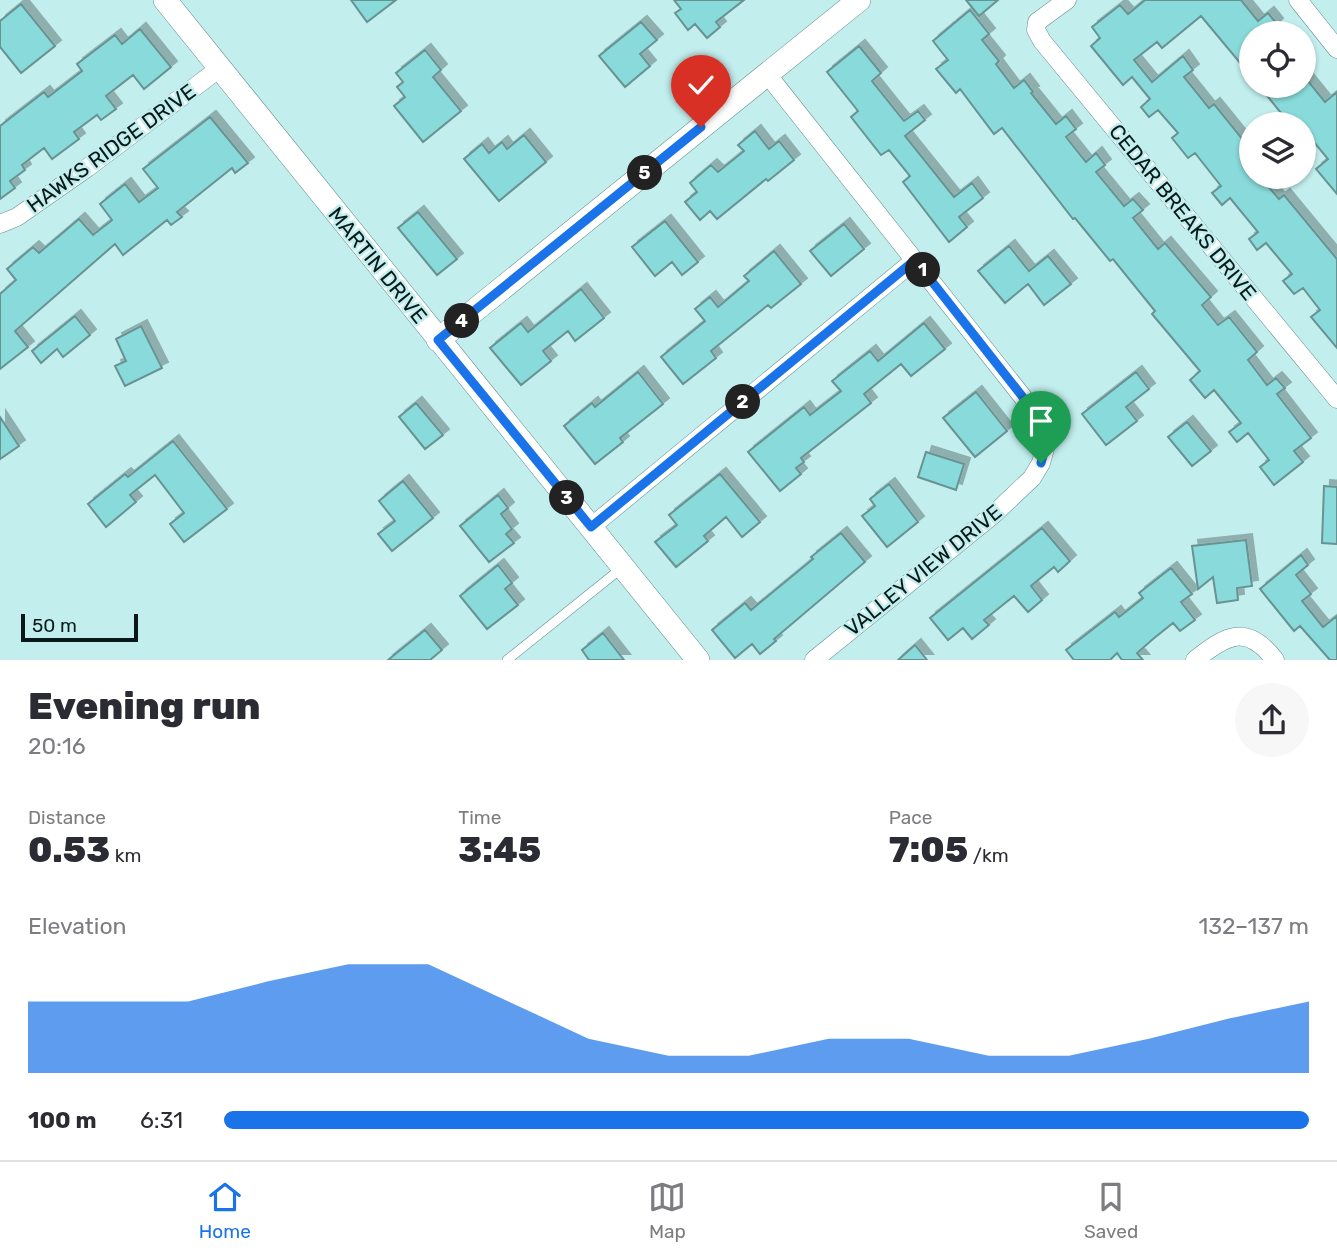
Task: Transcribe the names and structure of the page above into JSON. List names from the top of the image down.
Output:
{
  "streets": {
    "street": [
      "HAWKS RIDGE DRIVE",
      "CEDAR BREAKS DRIVE",
      "MARTIN DRIVE",
      "VALLEY VIEW DRIVE"
    ]
  },
  "crossings": [
    ["HAWKS RIDGE DRIVE", "MARTIN DRIVE"]
  ],
  "scale_bar": "50 m",
  "page": {
    "pins": [
      "5",
      "1",
      "4",
      "2",
      "3"
    ],
    "scale": "50 m",
    "heading": ["Evening run", "20:16"],
    "stats": [
      ["Distance", "0.53 km"],
      ["Time", "3:45"],
      ["Pace", "7:05 /km"]
    ],
    "chart": ["Elevation", "132–137 m"],
    "list": [
      {
        "name": "100 m",
        "note": "6:31"
      }
    ],
    "tabs": ["Home", "Map", "Saved"]
  }
}
